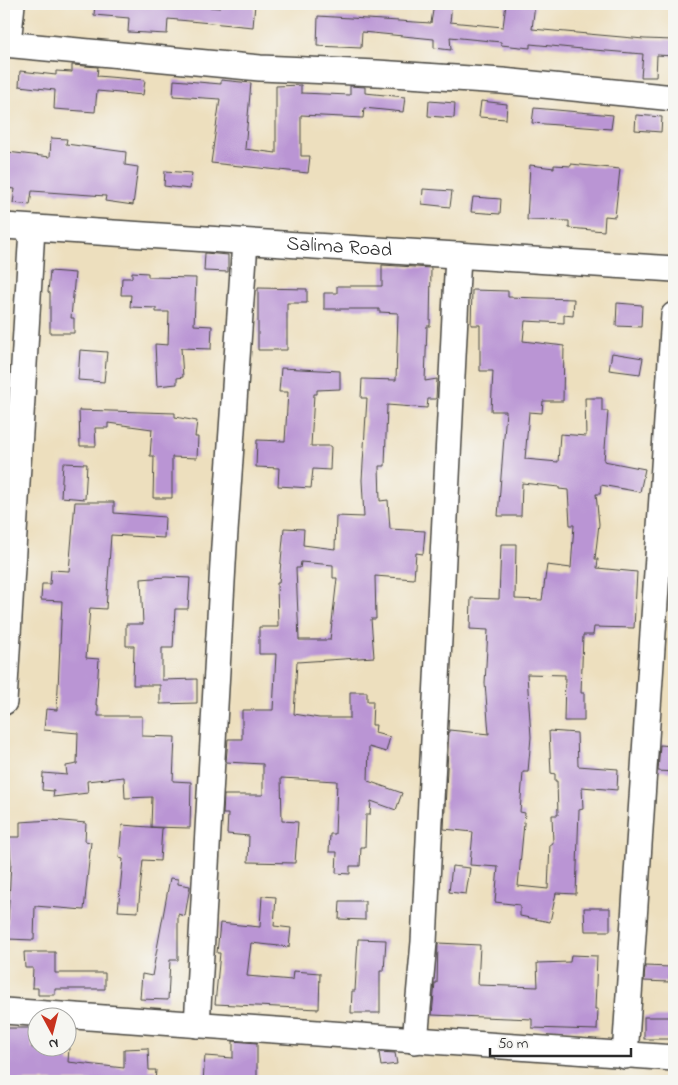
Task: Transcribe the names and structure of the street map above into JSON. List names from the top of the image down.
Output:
{
  "streets": {
    "street": ["Salima Road"]
  },
  "scale_bar": "50 m",
  "north": "bottom"
}
